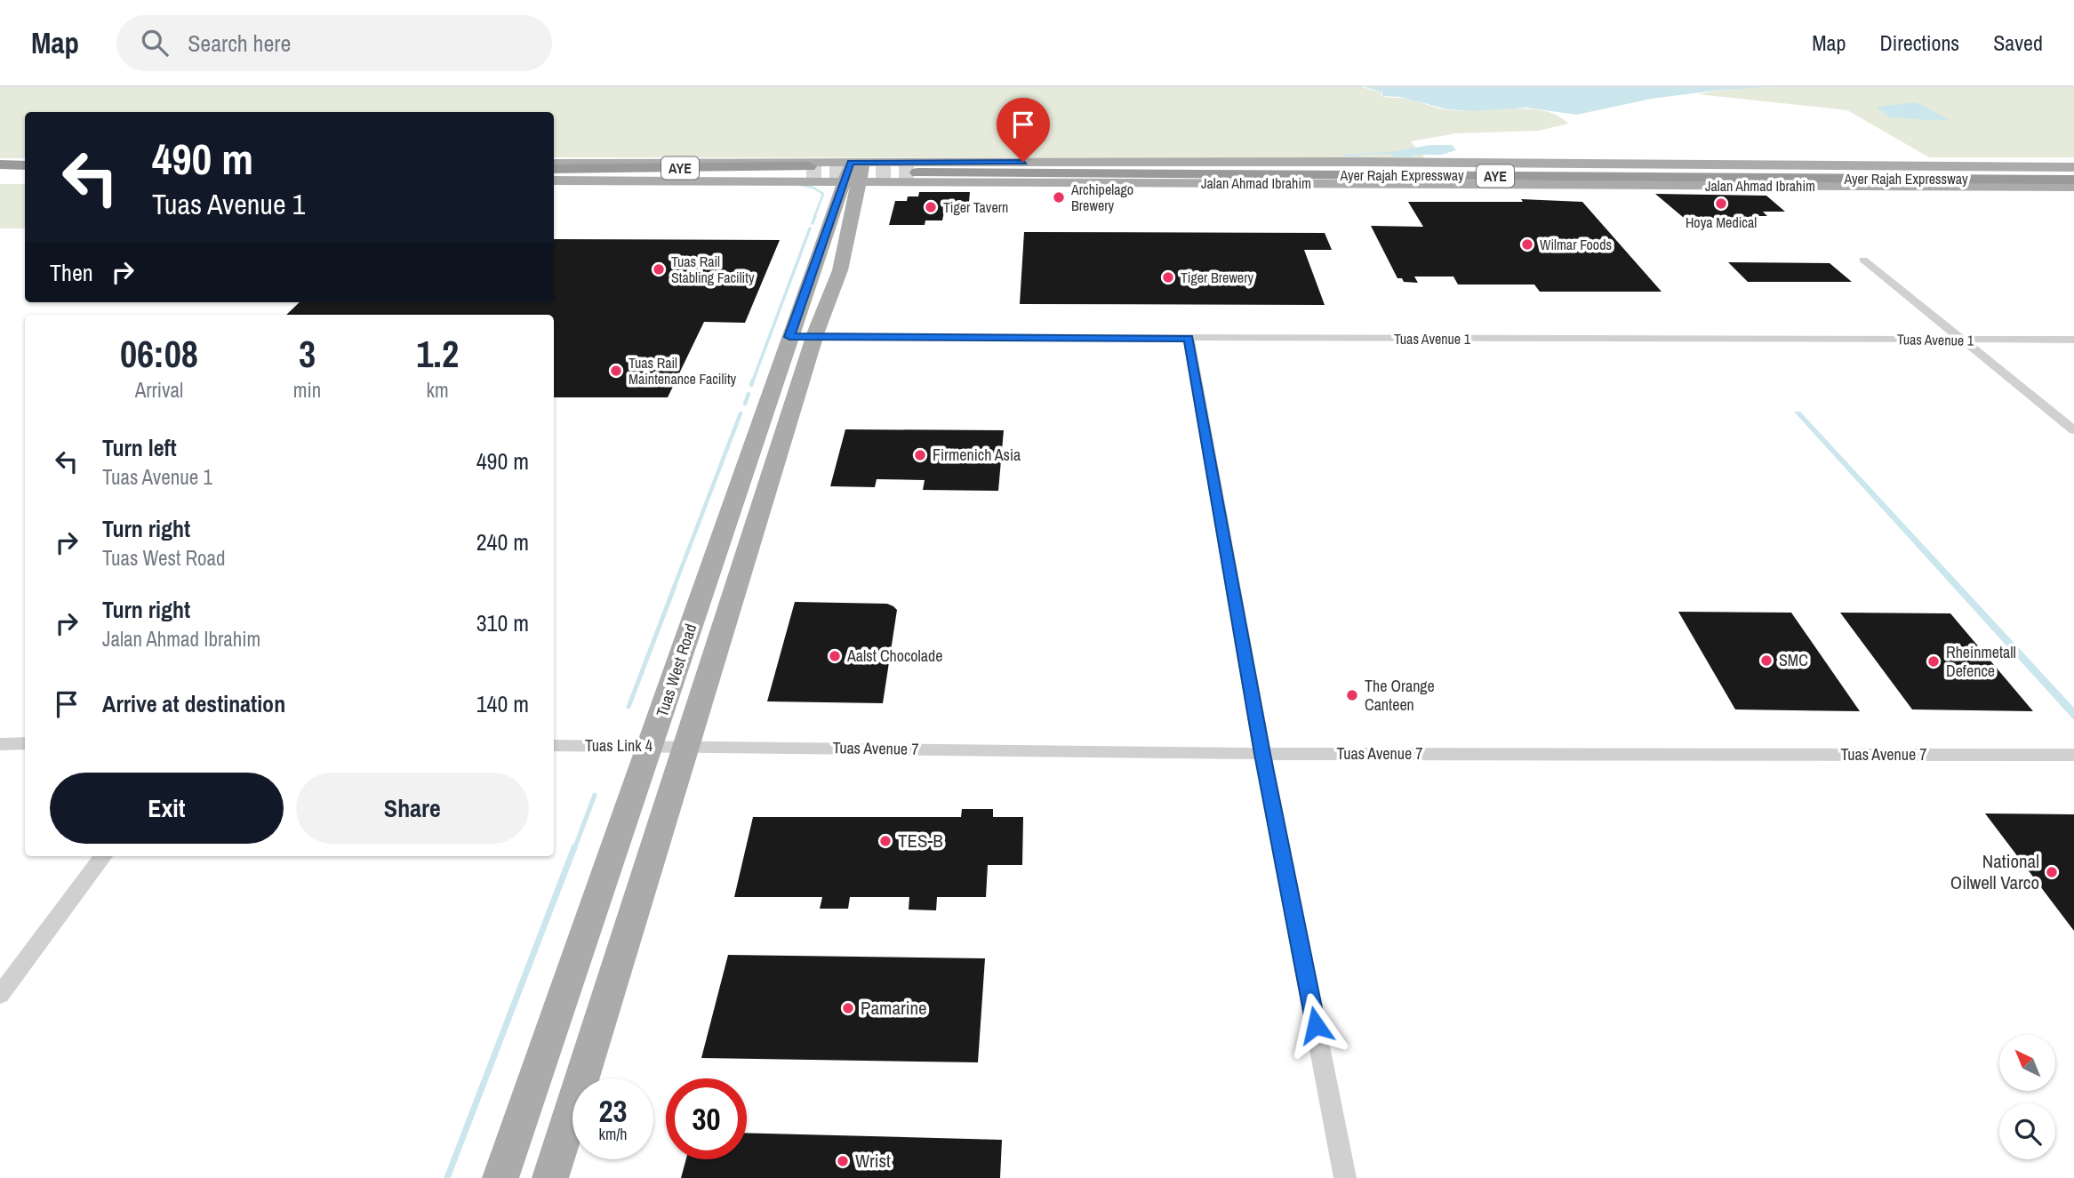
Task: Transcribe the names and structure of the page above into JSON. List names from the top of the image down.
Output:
{
  "streets": {
    "highway": ["AYE", "Ayer Rajah Expressway"],
    "main road": ["Jalan Ahmad Ibrahim", "Tuas West Road"],
    "street": ["Tuas Avenue 1", "Tuas Link 4", "Tuas Avenue 7"]
  },
  "crossings": [
    ["AYE", "Jalan Ahmad Ibrahim"],
    ["Ayer Rajah Expressway", "Jalan Ahmad Ibrahim"],
    ["Jalan Ahmad Ibrahim", "Tuas West Road"],
    ["Tuas Avenue 1", "Tuas West Road"],
    ["Tuas West Road", "Tuas Link 4"],
    ["Tuas West Road", "Tuas Avenue 7"],
    ["Tuas Link 4", "Tuas Avenue 7"]
  ],
  "places": [
    "Archipelago Brewery",
    "Hoya Medical",
    "Tiger Tavern",
    "Wilmar Foods",
    "Tuas Rail Stabling Facility",
    "Tiger Brewery",
    "Tuas Rail Maintenance Facility",
    "Firmenich Asia",
    "Aalst Chocolade",
    "SMC",
    "Rheinmetall Defence",
    "The Orange Canteen",
    "TES-B",
    "National Oilwell Varco",
    "Pamarine",
    "Wrist"
  ],
  "north": "top left",
  "page": {
    "header": "Map",
    "search": "Search here",
    "nav": ["Map", "Directions", "Saved"],
    "turn": ["490 m", "Tuas Avenue 1"],
    "then": "Then",
    "eta": [
      "06:08",
      "Arrival",
      "3",
      "min",
      "1.2",
      "km"
    ],
    "list": [
      {
        "name": "Turn left",
        "note": "Tuas Avenue 1",
        "value": "490 m"
      },
      {
        "name": "Turn right",
        "note": "Tuas West Road",
        "value": "240 m"
      },
      {
        "name": "Turn right",
        "note": "Jalan Ahmad Ibrahim",
        "value": "310 m"
      },
      {
        "name": "Arrive at destination",
        "value": "140 m"
      }
    ],
    "buttons": ["Exit", "Share"],
    "speed": "23 km/h",
    "limit": "30"
  }
}
